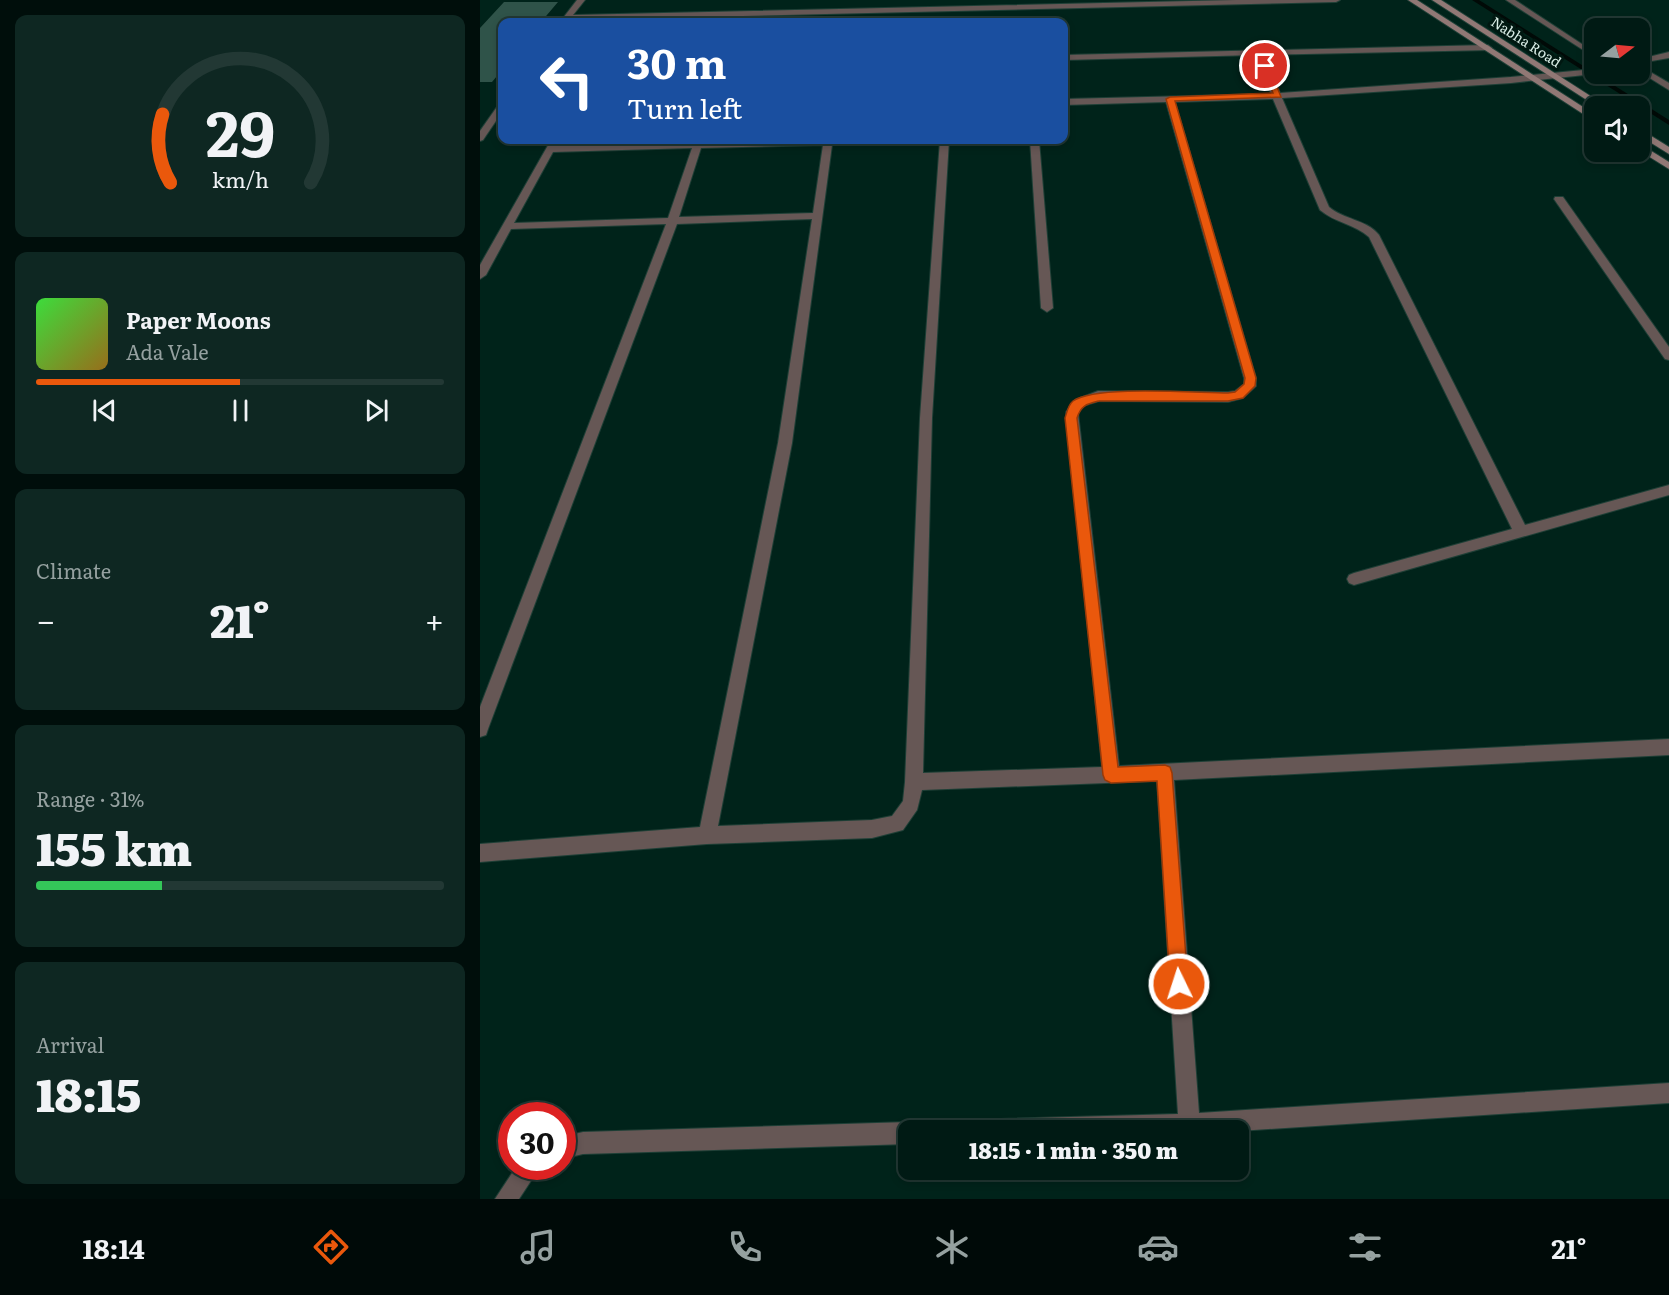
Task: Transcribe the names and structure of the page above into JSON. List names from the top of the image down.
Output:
{
  "streets": {
    "main road": ["Nabha Road"]
  },
  "north": "right",
  "page": {
    "turn": ["30 m", "Turn left"],
    "song": ["Paper Moons", "Ada Vale"],
    "tile": [
      "Climate",
      ["Range · 31%", "155 km"],
      ["Arrival", "18:15"]
    ],
    "heat": ["−", "21°", "+"],
    "limit": "30",
    "trip": "18:15 · 1 min · 350 m",
    "tabs": ["18:14", "21°"],
    "gauge": ["29", "km/h"]
  }
}
